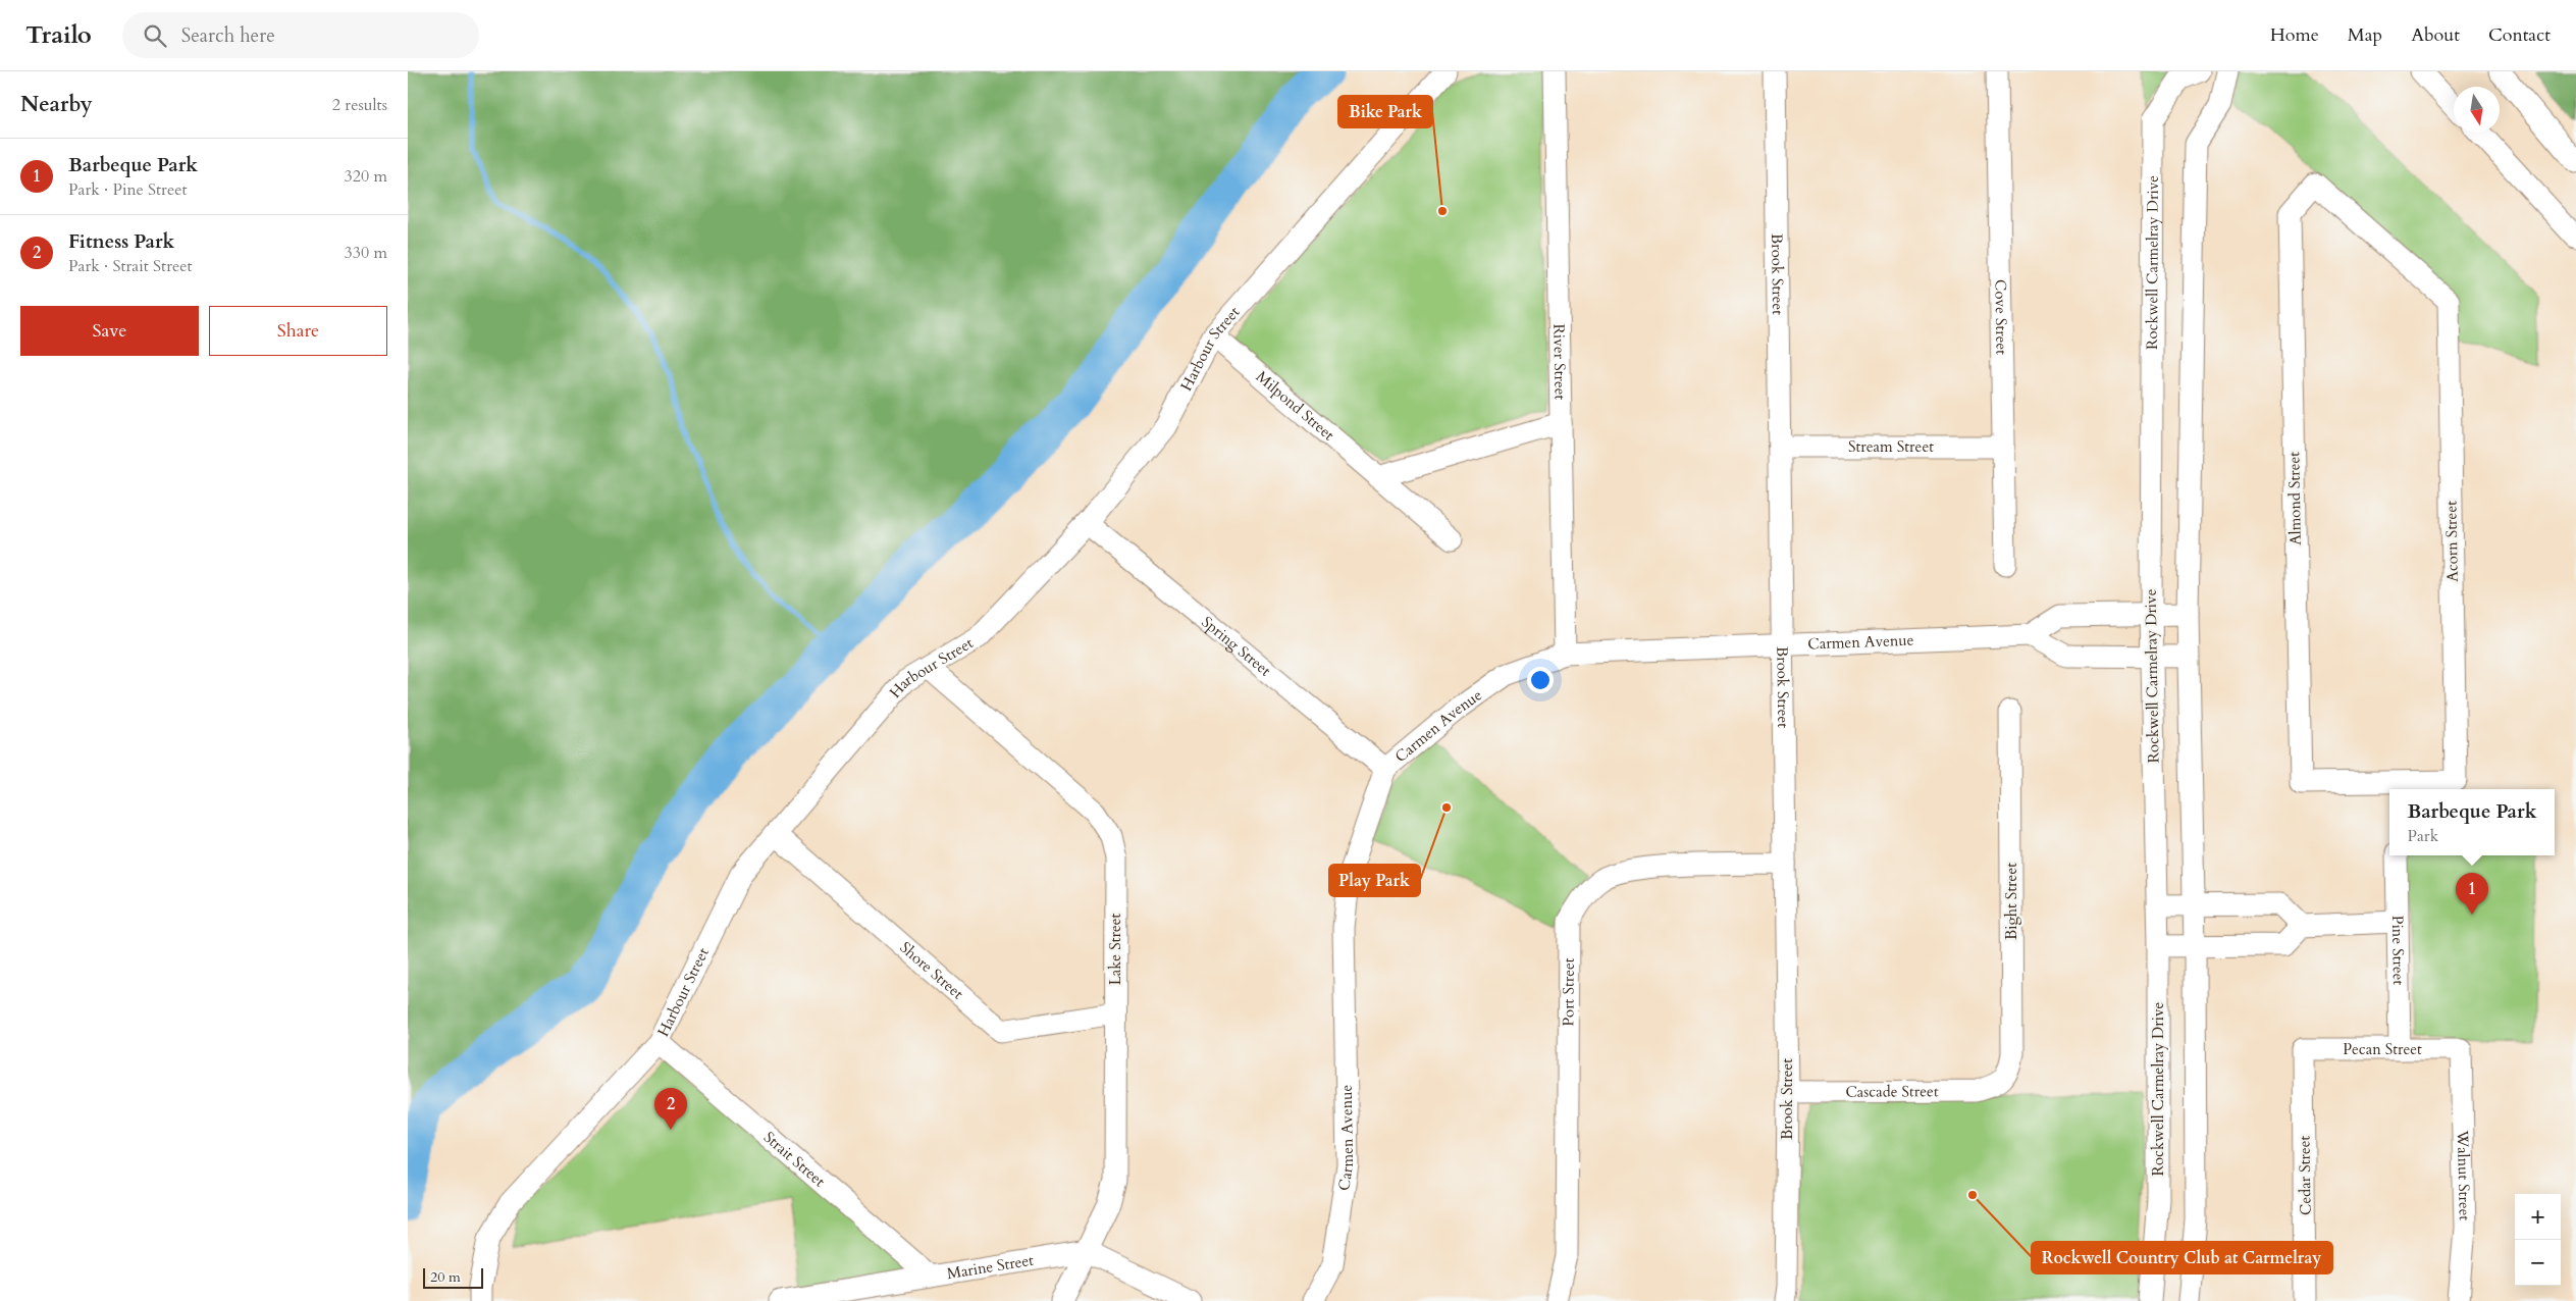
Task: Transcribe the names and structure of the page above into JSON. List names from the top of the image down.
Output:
{
  "streets": {
    "street": [
      "Rockwell Carmelray Drive",
      "Brook Street",
      "Cove Street",
      "Harbour Street",
      "River Street",
      "Milpond Street",
      "Stream Street",
      "Almond Street",
      "Acorn Street",
      "Carmen Avenue",
      "Spring Street",
      "Bight Street",
      "Lake Street",
      "Pine Street",
      "Shore Street",
      "Port Street",
      "Pecan Street",
      "Cascade Street",
      "Strait Street",
      "Cedar Street",
      "Walnut Street",
      "Marine Street"
    ]
  },
  "crossings": [
    ["Rockwell Carmelray Drive", "Carmen Avenue"],
    ["Brook Street", "Stream Street"],
    ["Brook Street", "Carmen Avenue"],
    ["Brook Street", "Port Street"],
    ["Brook Street", "Cascade Street"],
    ["Cove Street", "Stream Street"],
    ["Harbour Street", "Milpond Street"],
    ["Harbour Street", "Spring Street"],
    ["Harbour Street", "Lake Street"],
    ["Harbour Street", "Shore Street"],
    ["Harbour Street", "Strait Street"],
    ["River Street", "Carmen Avenue"],
    ["Almond Street", "Acorn Street"],
    ["Carmen Avenue", "Spring Street"],
    ["Bight Street", "Cascade Street"],
    ["Lake Street", "Shore Street"],
    ["Lake Street", "Marine Street"],
    ["Pine Street", "Pecan Street"],
    ["Pecan Street", "Cedar Street"],
    ["Pecan Street", "Walnut Street"],
    ["Strait Street", "Marine Street"]
  ],
  "places": ["Bike Park", "Play Park", "Rockwell Country Club at Carmelray"],
  "scale_bar": "20 m",
  "north": "bottom",
  "page": {
    "header": "Trailo",
    "search": "Search here",
    "nav": [
      "Home",
      "Map",
      "About",
      "Contact"
    ],
    "heading": ["Nearby", "2 results"],
    "list": [
      {
        "mark": "1",
        "name": "Barbeque Park",
        "note": "Park · Pine Street",
        "value": "320 m"
      },
      {
        "mark": "2",
        "name": "Fitness Park",
        "note": "Park · Strait Street",
        "value": "330 m"
      }
    ],
    "buttons": ["Save", "Share"],
    "popup": ["Barbeque Park", "Park"],
    "pins": ["1", "2"],
    "map_buttons": ["+", "−"],
    "scale": "20 m"
  }
}
